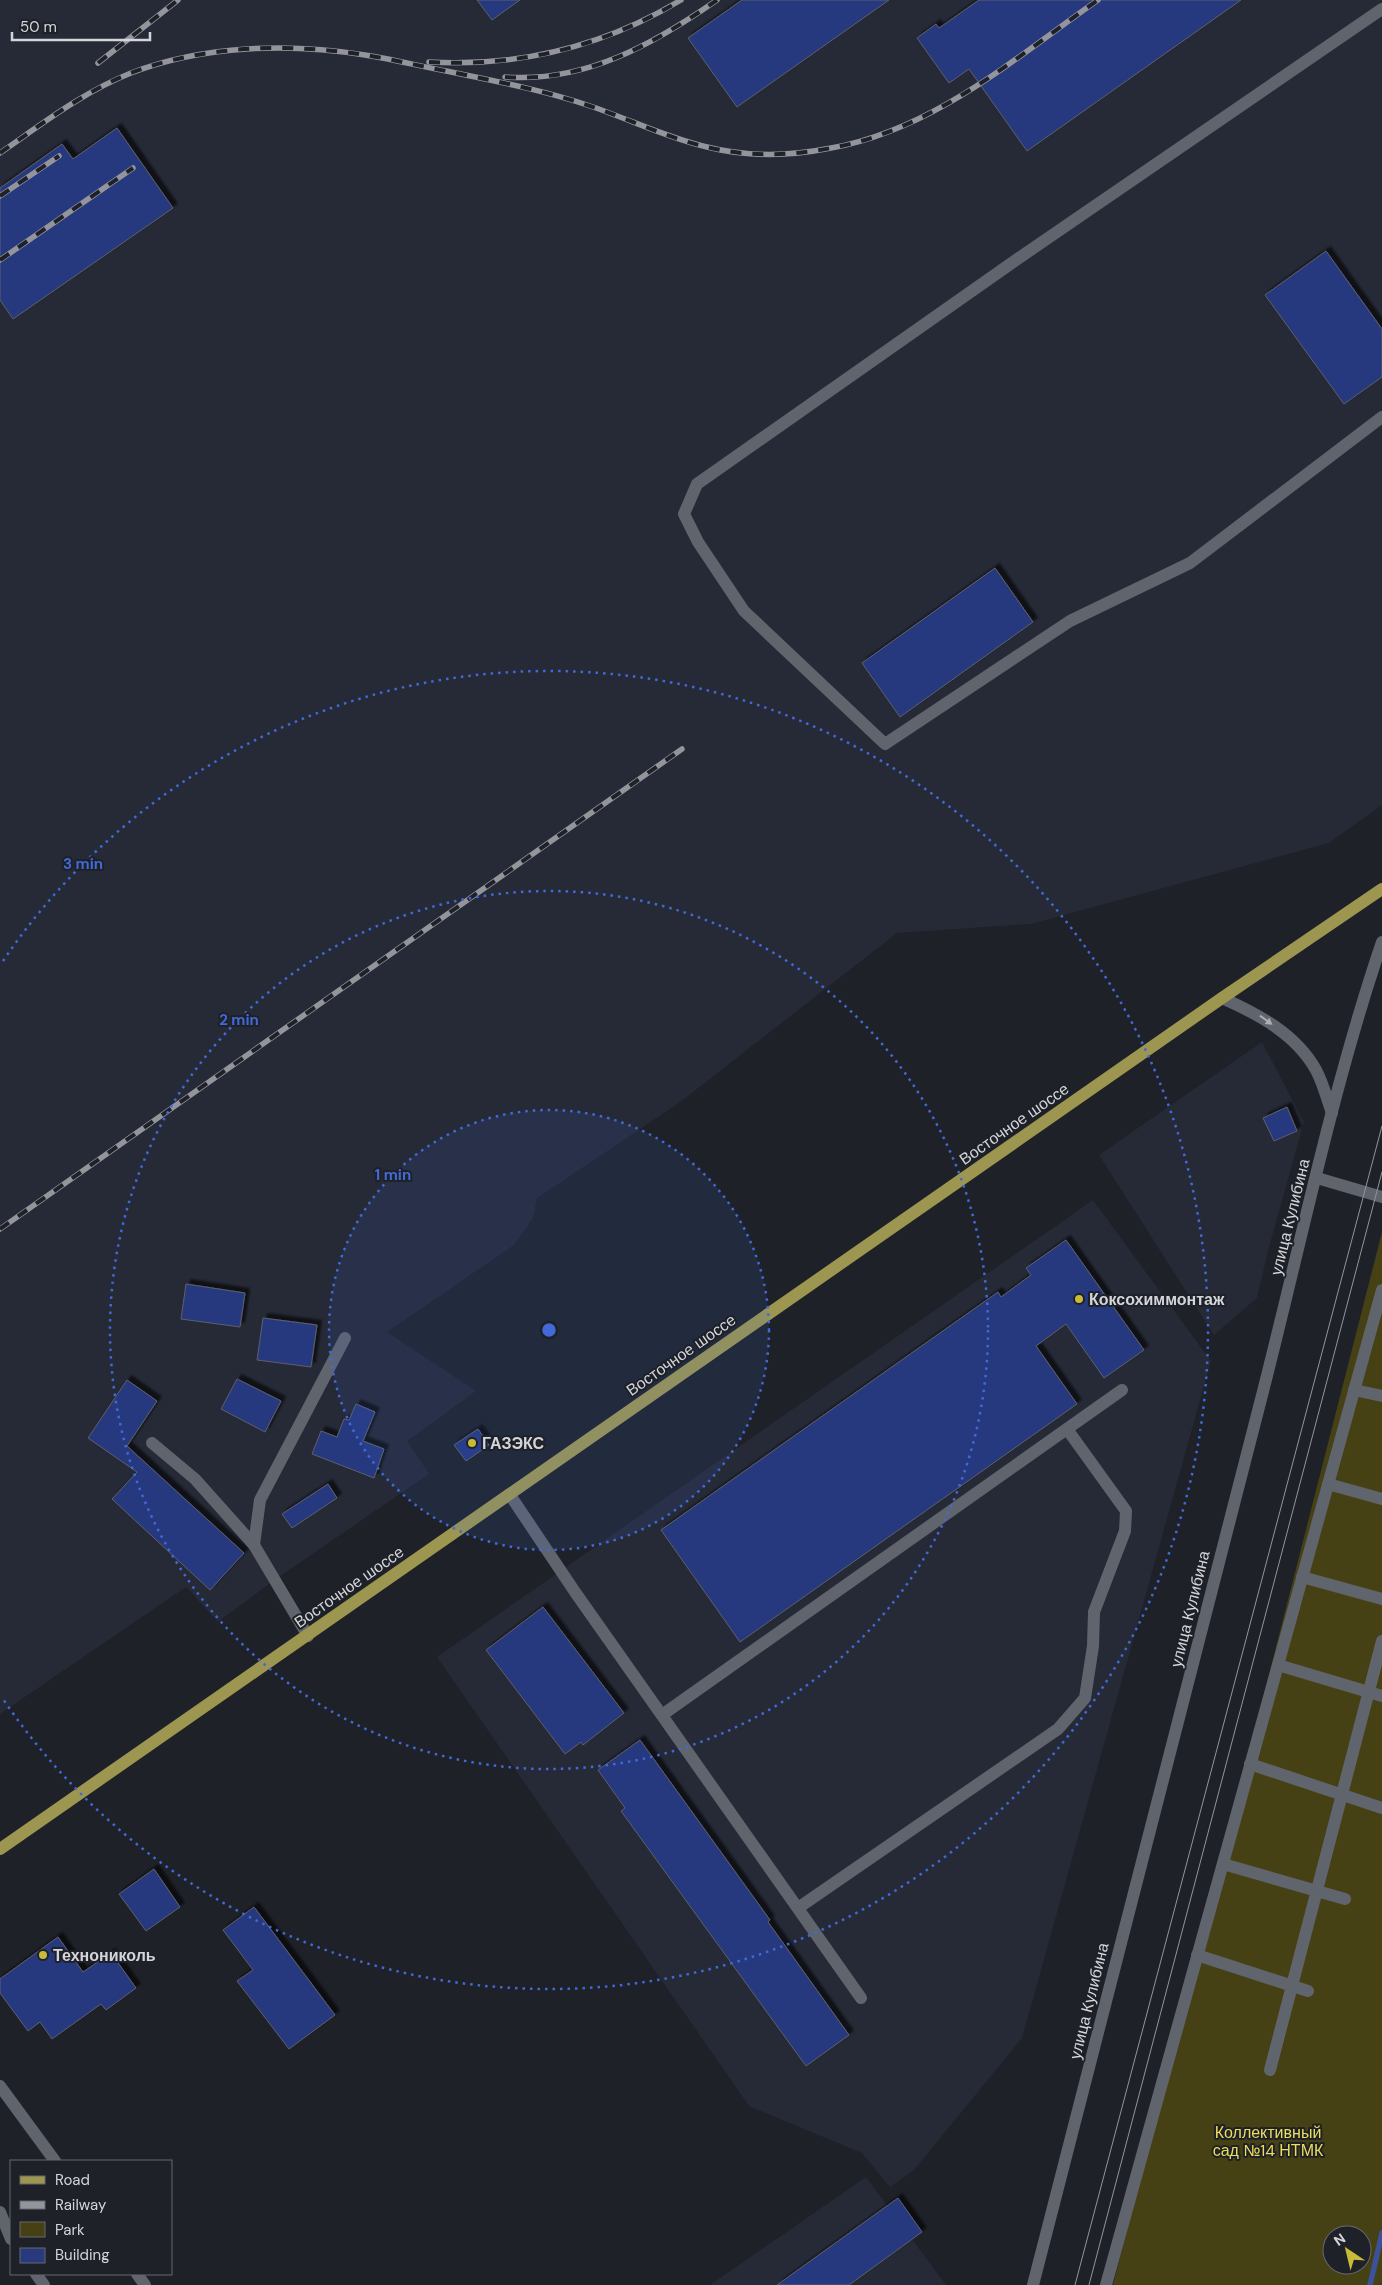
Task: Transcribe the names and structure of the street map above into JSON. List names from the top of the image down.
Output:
{
  "streets": {
    "main road": ["Восточное шоссе"],
    "street": ["улица Кулибина"]
  },
  "parks": ["Коллективный сад №14 НТМК"],
  "places": ["Коксохиммонтаж", "ГАЗЭКС", "Технониколь"],
  "legend": [
    "Road",
    "Railway",
    "Park",
    "Building"
  ],
  "scale_bar": "50 m",
  "north": "top left",
  "rings": ["3 min", "2 min", "1 min"]
}
